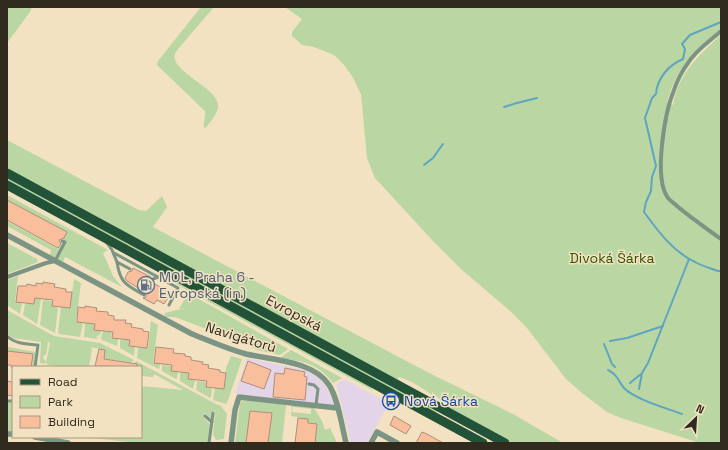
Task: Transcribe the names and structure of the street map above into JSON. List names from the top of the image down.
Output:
{
  "streets": {
    "main road": ["Evropská"],
    "street": ["Navigátorů"]
  },
  "parks": ["Divoká Šárka"],
  "places": {
    "fuel station": ["MOL, Praha 6 - Evropská (in)"],
    "bus stop": ["Nová Šárka"]
  },
  "legend": ["Road", "Park", "Building"],
  "north": "top right"
}
